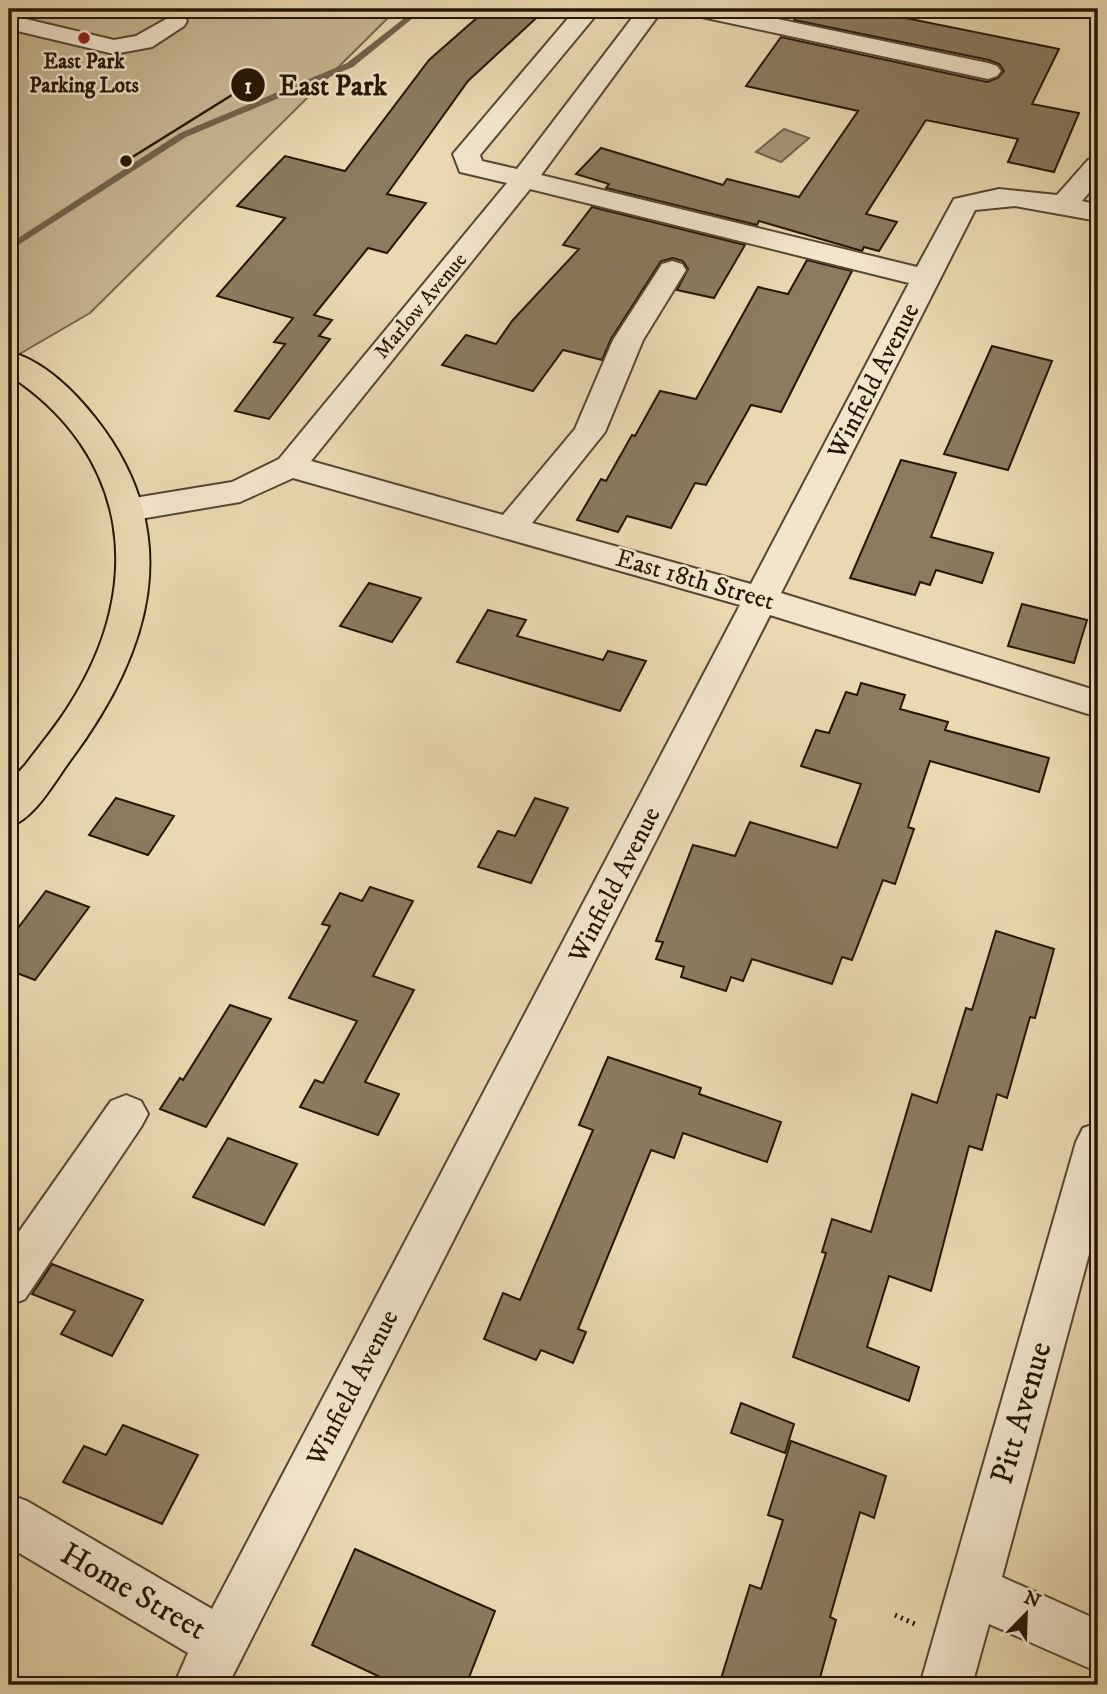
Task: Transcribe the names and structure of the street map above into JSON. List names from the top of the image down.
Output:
{
  "streets": {
    "street": [
      "Marlow Avenue",
      "Winfield Avenue",
      "East 18th Street",
      "Pitt Avenue",
      "Home Street"
    ]
  },
  "crossings": [
    ["Marlow Avenue", "East 18th Street"],
    ["Winfield Avenue", "East 18th Street"],
    ["Winfield Avenue", "Home Street"]
  ],
  "places": ["East Park Parking Lots", "East Park"],
  "north": "top right"
}
